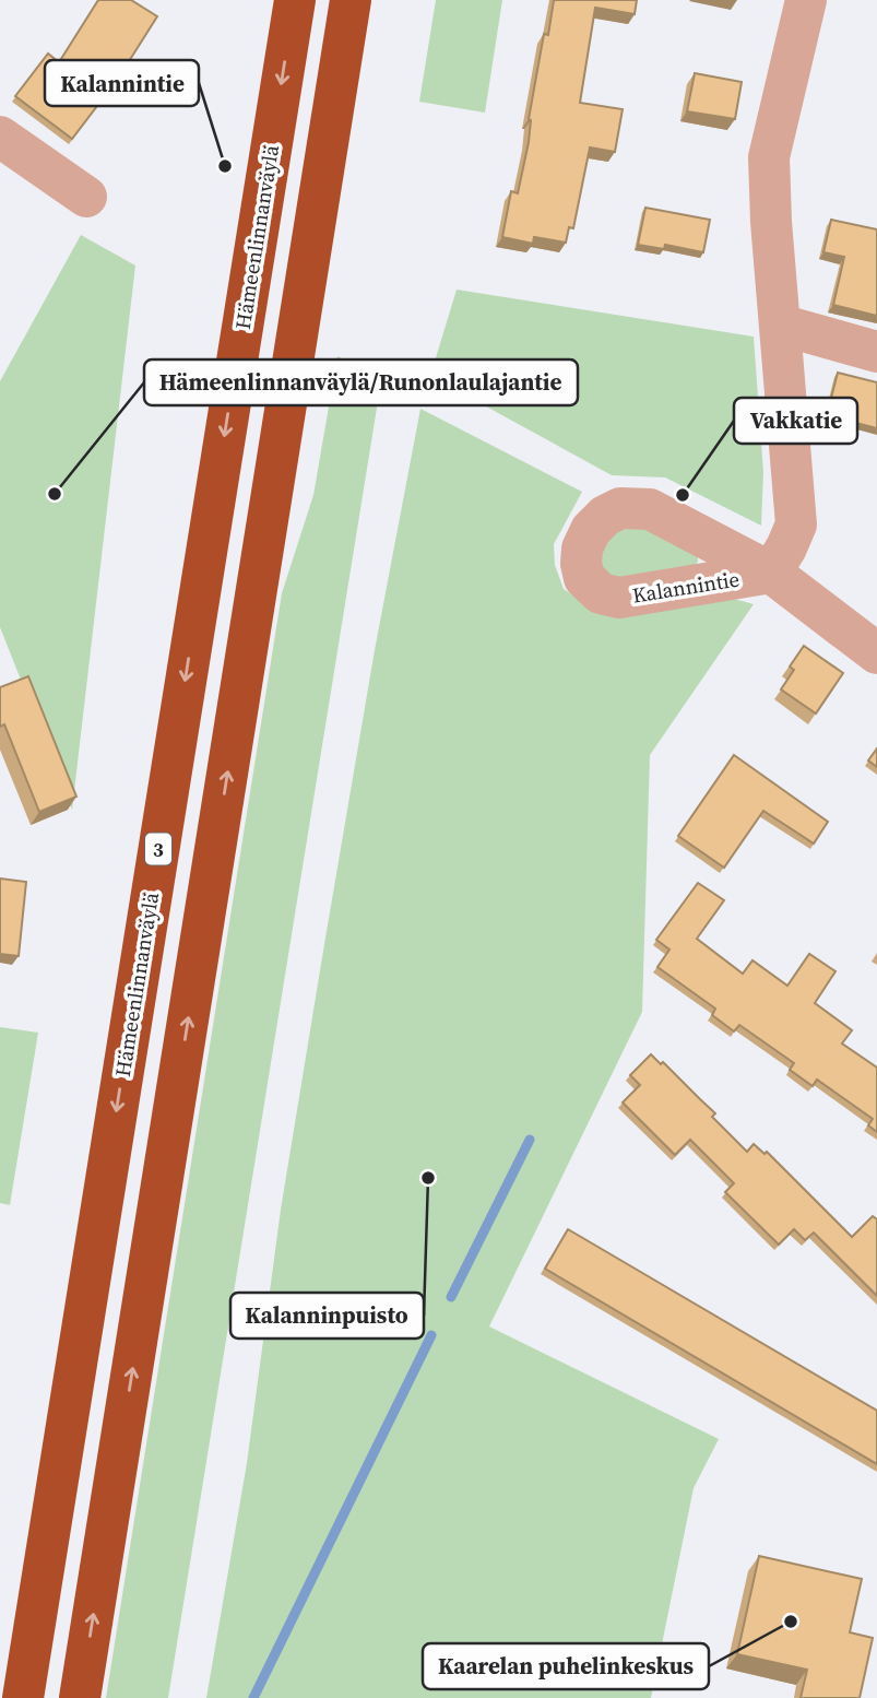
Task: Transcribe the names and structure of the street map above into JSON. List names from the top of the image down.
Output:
{
  "streets": {
    "highway": ["Hämeenlinnanväylä", "3"]
  },
  "places": [
    "Kalannintie",
    "Hämeenlinnanväylä/Runonlaulajantie",
    "Vakkatie",
    "Kalanninpuisto",
    "Kaarelan puhelinkeskus"
  ]
}
